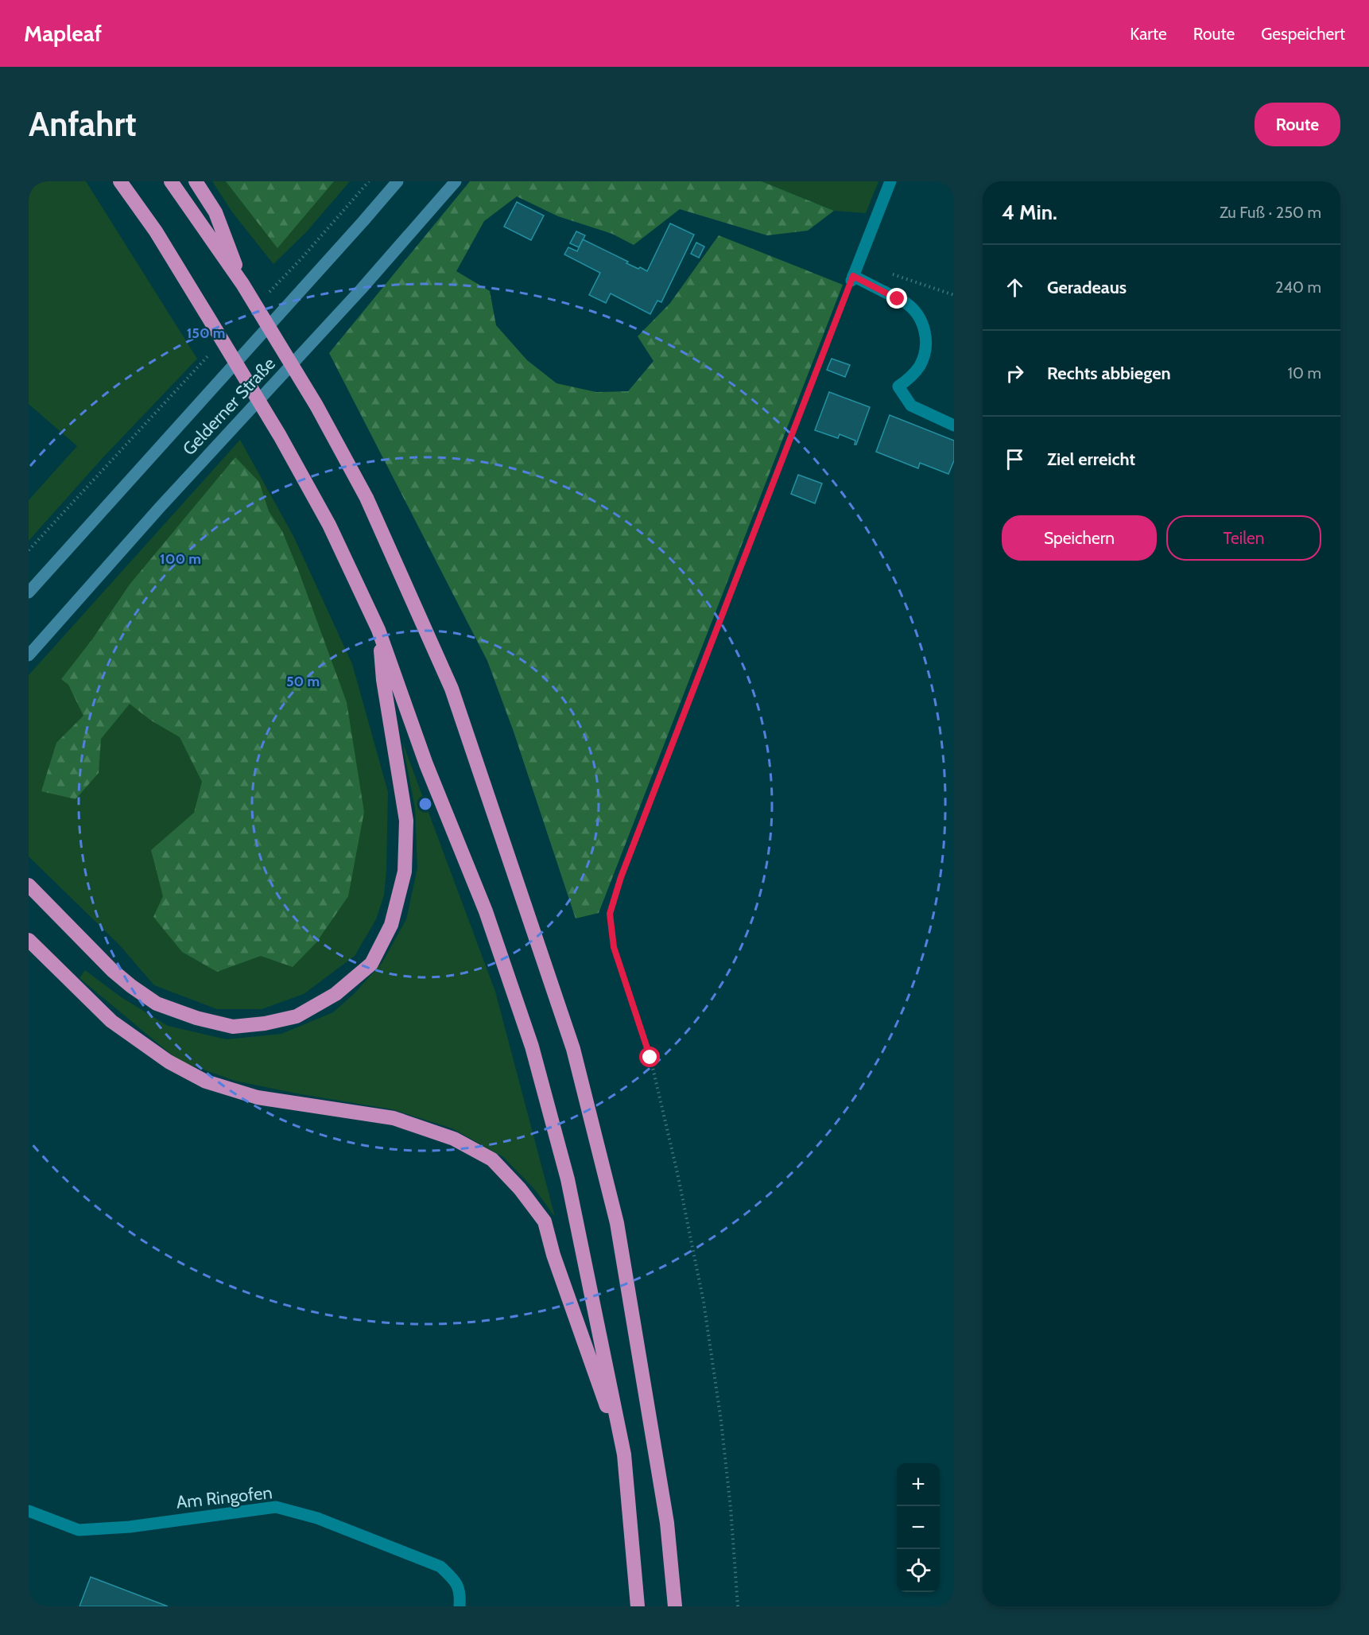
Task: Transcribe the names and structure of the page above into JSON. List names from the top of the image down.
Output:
{
  "streets": {
    "main road": ["Gelderner Straße"],
    "street": ["Am Ringofen"]
  },
  "page": {
    "header": "Mapleaf",
    "nav": ["Karte", "Route", "Gespeichert"],
    "buttons": [
      "Route",
      ["Speichern", "Teilen"]
    ],
    "title": "Anfahrt",
    "heading": ["4 Min.", "Zu Fuß · 250 m"],
    "list": [
      ["Geradeaus", "240 m"],
      ["Rechts abbiegen", "10 m"],
      "Ziel erreicht"
    ],
    "map_buttons": ["+", "−"]
  },
  "rings": ["150 m", "100 m", "50 m"]
}
